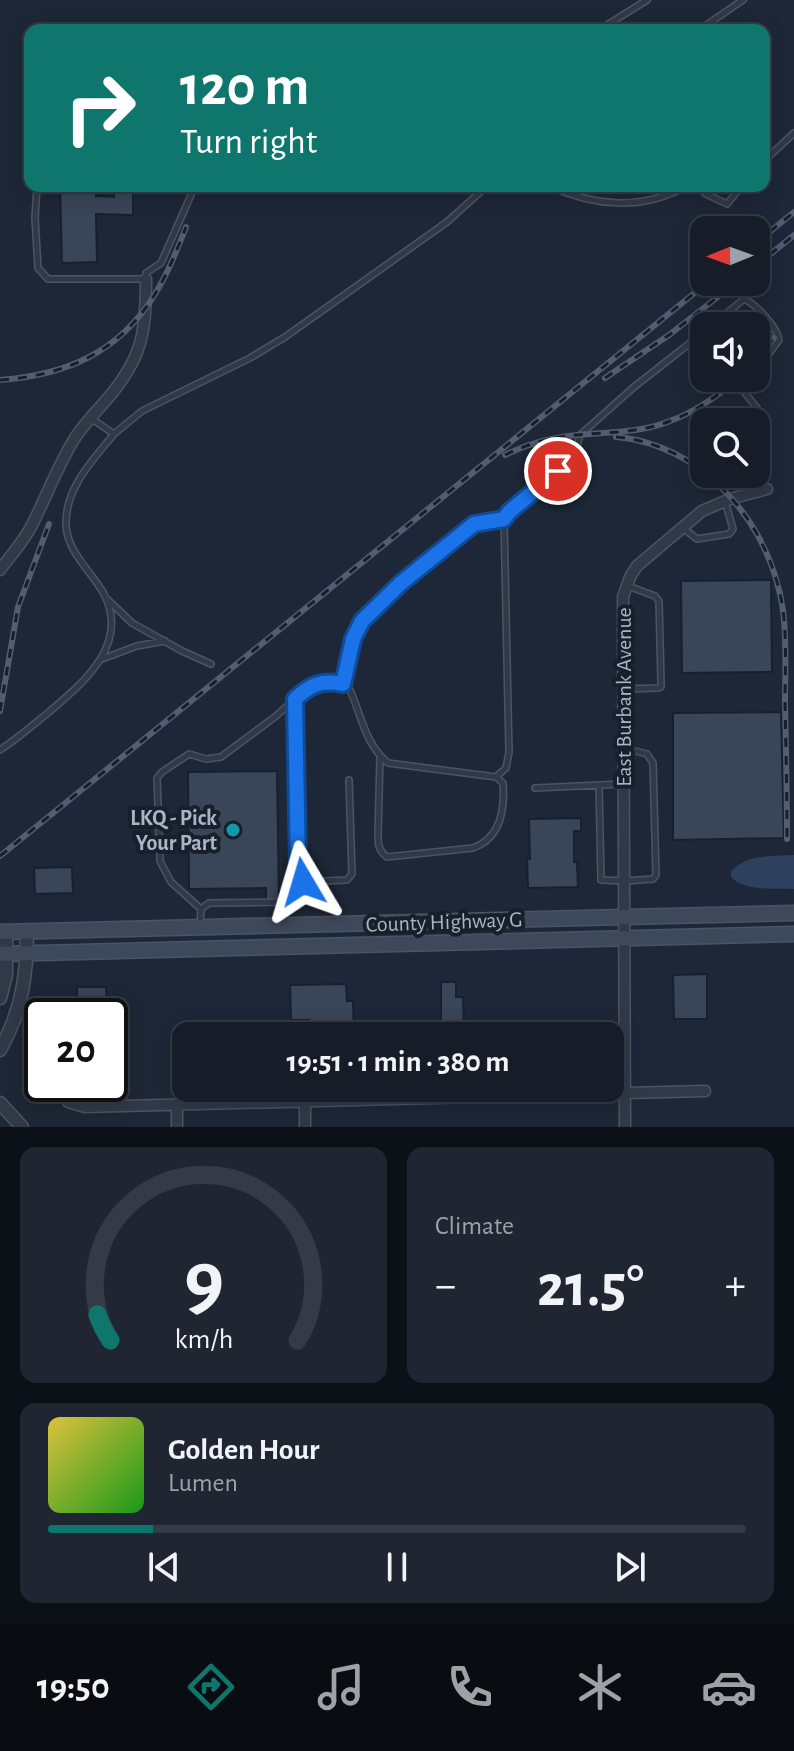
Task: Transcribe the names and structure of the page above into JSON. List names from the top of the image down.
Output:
{
  "streets": {
    "main road": ["County Highway G"],
    "street": ["East Burbank Avenue"]
  },
  "crossings": [
    ["East Burbank Avenue", "County Highway G"]
  ],
  "places": ["LKQ - Pick Your Part"],
  "north": "left",
  "page": {
    "turn": ["120 m", "Turn right"],
    "limit": "20",
    "trip": "19:51 · 1 min · 380 m",
    "tile": "Climate",
    "heat": ["−", "21.5°", "+"],
    "song": ["Golden Hour", "Lumen"],
    "tabs": "19:50",
    "gauge": ["9", "km/h"]
  }
}
